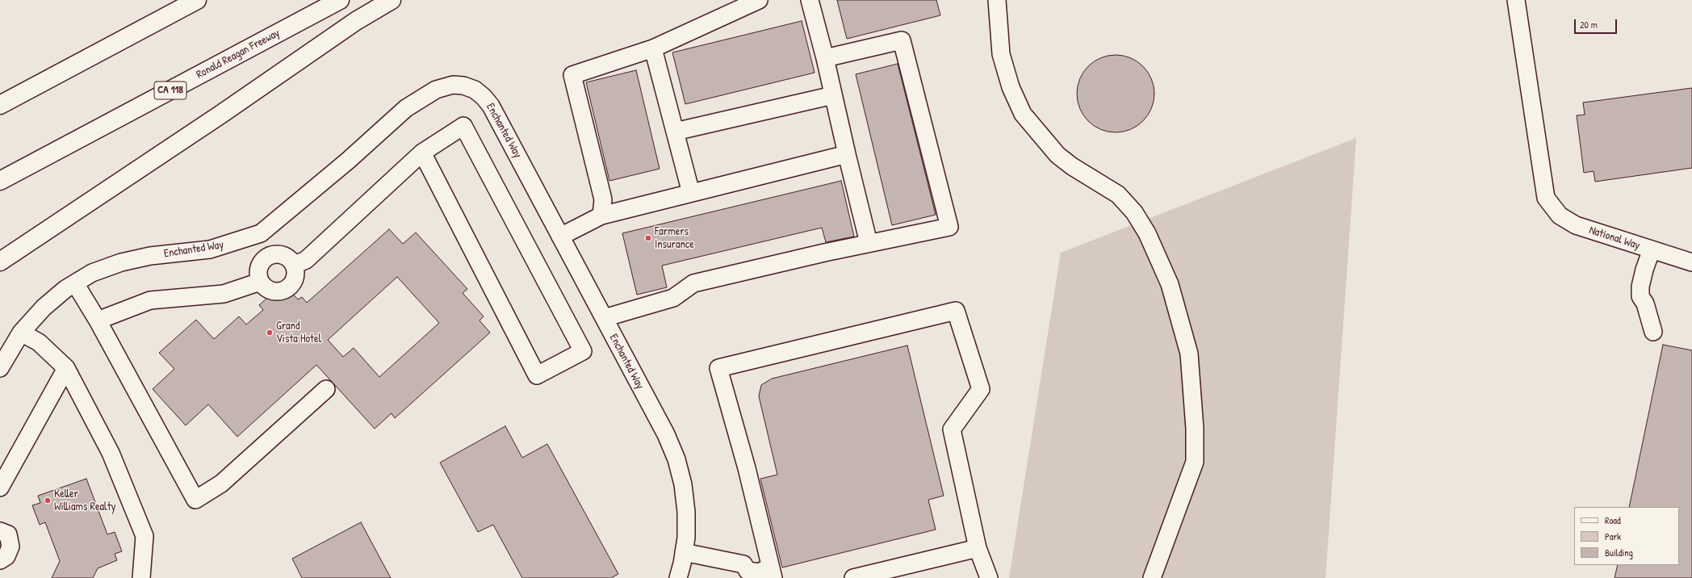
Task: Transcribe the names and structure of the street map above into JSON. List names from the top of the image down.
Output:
{
  "streets": {
    "highway": ["Ronald Reagan Freeway", "CA 118"],
    "street": ["Enchanted Way", "National Way"]
  },
  "places": ["Farmers Insurance", "Grand Vista Hotel", "Keller Williams Realty"],
  "legend": ["Road", "Park", "Building"],
  "scale_bar": "20 m"
}
